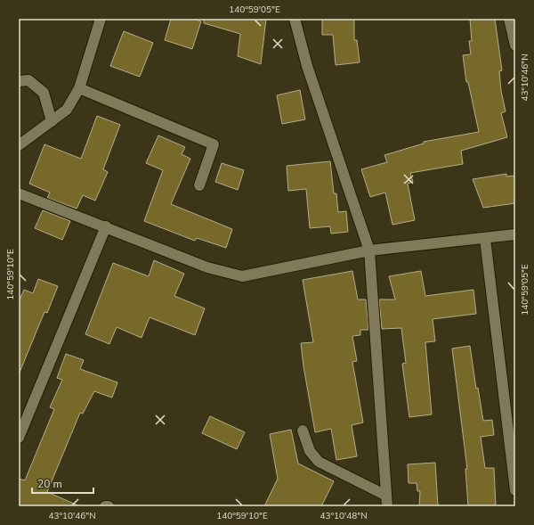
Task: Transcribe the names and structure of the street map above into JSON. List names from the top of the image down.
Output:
{
  "scale_bar": "20 m",
  "coordinates": [
    "140°59'05\"E",
    "43°10'46\"N",
    "140°59'10\"E",
    "43°10'48\"N"
  ]
}
